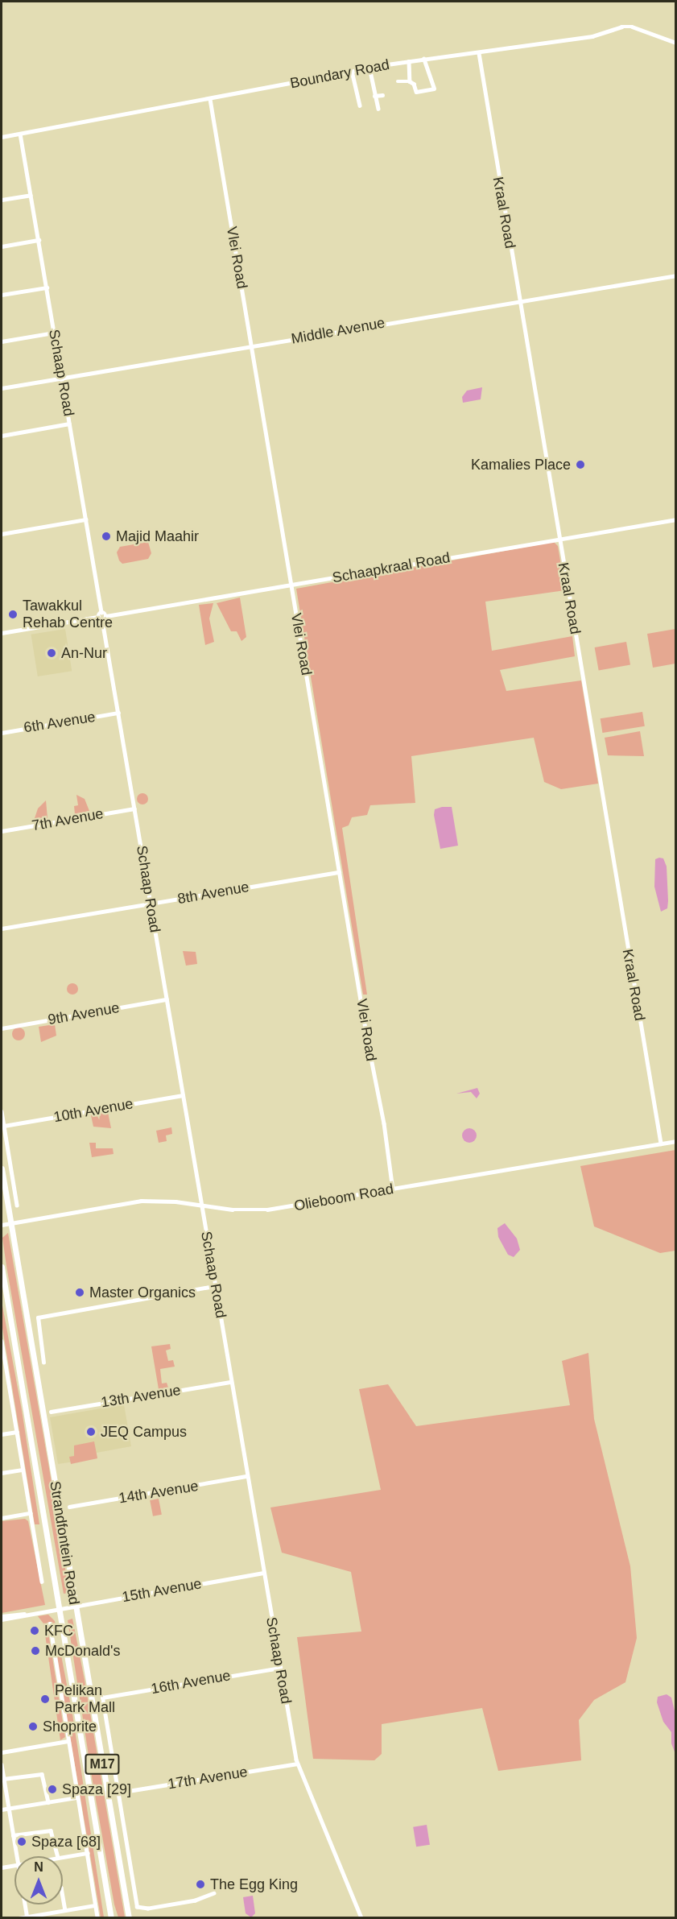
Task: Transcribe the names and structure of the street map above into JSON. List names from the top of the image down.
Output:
{
  "streets": {
    "main road": ["Strandfontein Road", "M17"],
    "street": [
      "Boundary Road",
      "Kraal Road",
      "Vlei Road",
      "Middle Avenue",
      "Schaap Road",
      "Schaapkraal Road",
      "6th Avenue",
      "7th Avenue",
      "8th Avenue",
      "9th Avenue",
      "10th Avenue",
      "Olieboom Road",
      "13th Avenue",
      "14th Avenue",
      "15th Avenue",
      "16th Avenue",
      "17th Avenue"
    ]
  },
  "crossings": [
    ["Boundary Road", "Kraal Road"],
    ["Boundary Road", "Vlei Road"],
    ["Boundary Road", "Schaap Road"],
    ["Kraal Road", "Middle Avenue"],
    ["Kraal Road", "Schaapkraal Road"],
    ["Kraal Road", "Olieboom Road"],
    ["Vlei Road", "Middle Avenue"],
    ["Vlei Road", "Schaapkraal Road"],
    ["Vlei Road", "8th Avenue"],
    ["Vlei Road", "Olieboom Road"],
    ["Middle Avenue", "Schaap Road"],
    ["Schaap Road", "6th Avenue"],
    ["Schaap Road", "7th Avenue"],
    ["Schaap Road", "8th Avenue"],
    ["Schaap Road", "9th Avenue"],
    ["Schaap Road", "10th Avenue"],
    ["Schaap Road", "Olieboom Road"],
    ["Schaap Road", "13th Avenue"],
    ["Schaap Road", "14th Avenue"],
    ["Schaap Road", "15th Avenue"],
    ["Schaap Road", "16th Avenue"],
    ["Schaap Road", "17th Avenue"],
    ["Olieboom Road", "Strandfontein Road"],
    ["Strandfontein Road", "15th Avenue"],
    ["16th Avenue", "17th Avenue"]
  ],
  "places": [
    "Kamalies Place",
    "Majid Maahir",
    "Tawakkul Rehab Centre",
    "An-Nur",
    "Master Organics",
    "JEQ Campus",
    "KFC",
    "McDonald's",
    "Pelikan Park Mall",
    "Shoprite",
    "Spaza [29]",
    "Spaza [68]",
    "The Egg King"
  ],
  "north": "top"
}
